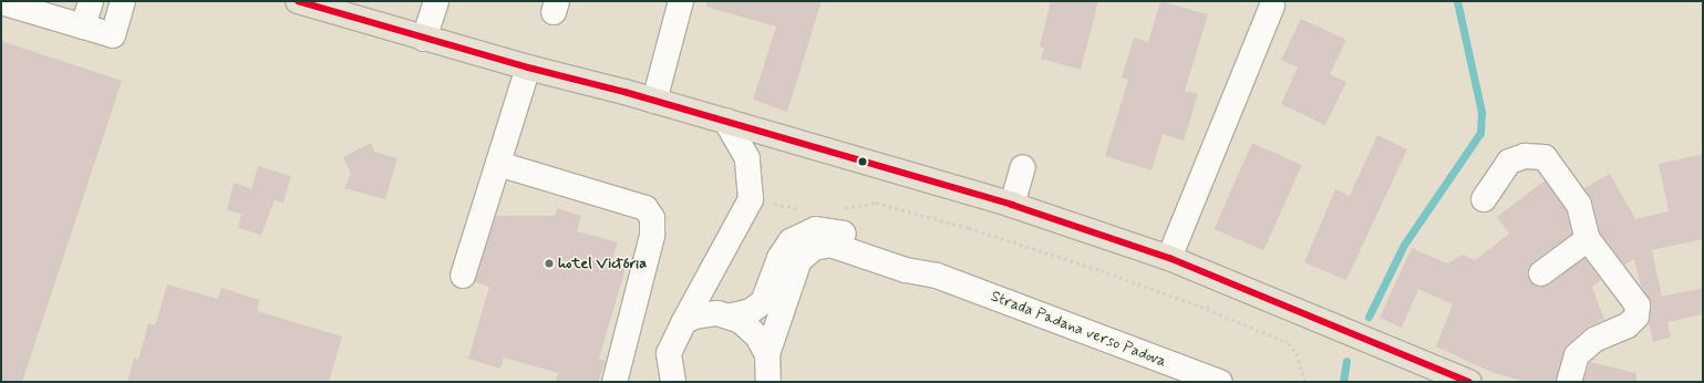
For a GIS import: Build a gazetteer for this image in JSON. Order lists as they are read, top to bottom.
{
  "streets": {
    "street": ["Strada Padana verso Padova"]
  },
  "places": ["hotel Victória"]
}
